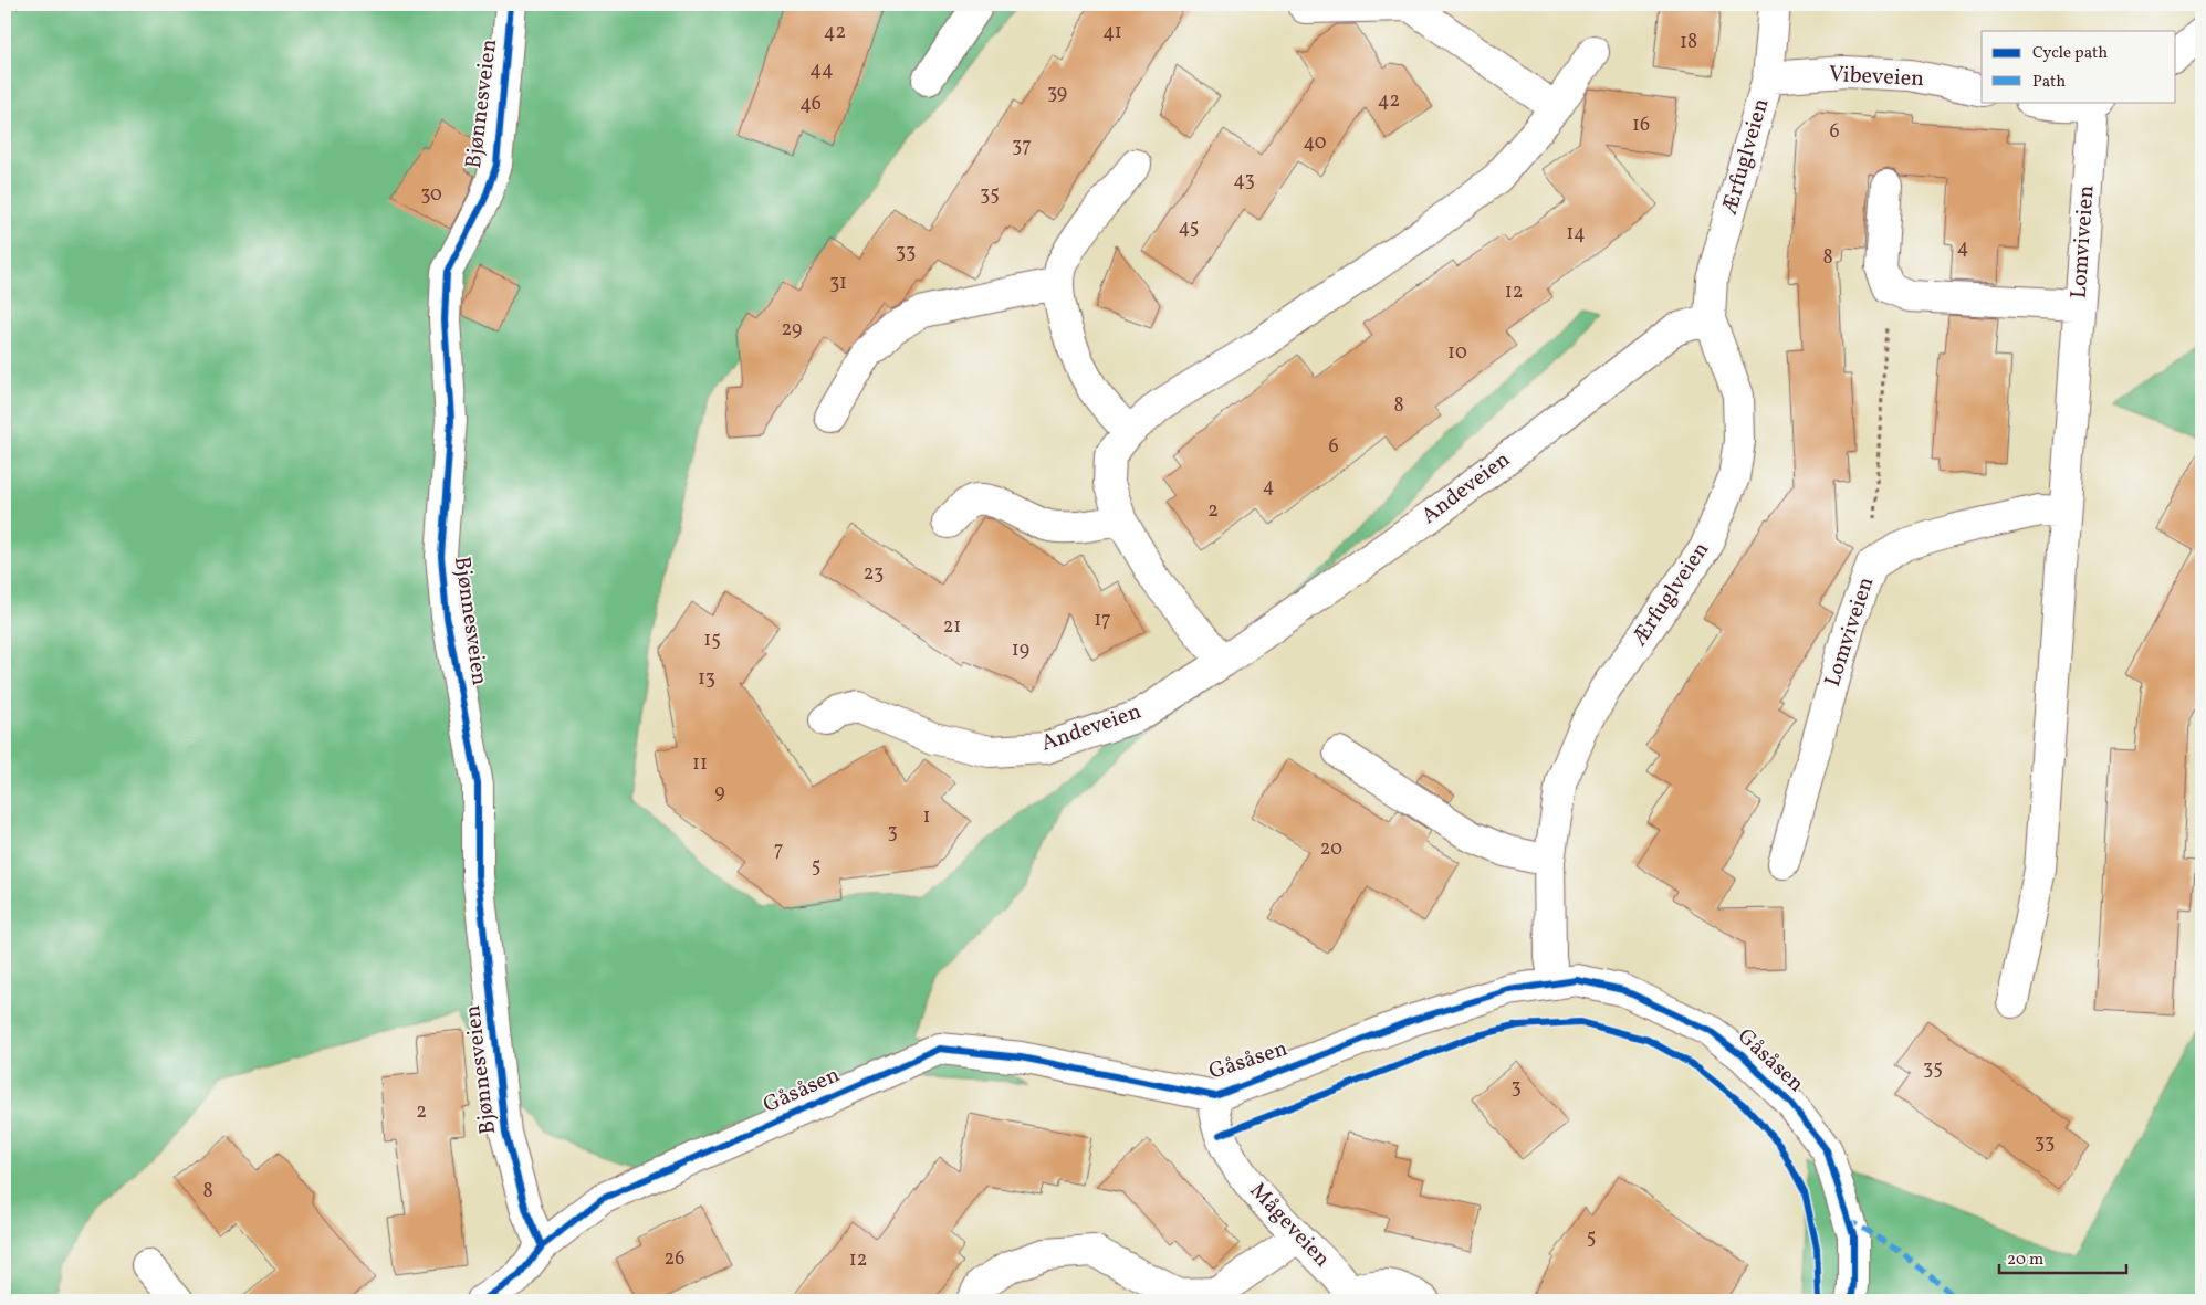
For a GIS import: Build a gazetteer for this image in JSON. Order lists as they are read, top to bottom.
{
  "streets": {
    "street": [
      "Vibeveien",
      "Bjønnesveien",
      "Ærfuglveien",
      "Lomviveien",
      "Andeveien",
      "Gåsåsen",
      "Mågeveien"
    ]
  },
  "crossings": [
    ["Vibeveien", "Ærfuglveien"],
    ["Bjønnesveien", "Gåsåsen"],
    ["Ærfuglveien", "Andeveien"],
    ["Ærfuglveien", "Gåsåsen"],
    ["Gåsåsen", "Mågeveien"]
  ],
  "house_numbers": [
    "42",
    "41",
    "18",
    "44",
    "39",
    "42",
    "46",
    "16",
    "6",
    "40",
    "37",
    "43",
    "30",
    "35",
    "45",
    "14",
    "4",
    "33",
    "8",
    "31",
    "12",
    "29",
    "10",
    "8",
    "6",
    "4",
    "2",
    "23",
    "17",
    "21",
    "15",
    "19",
    "13",
    "11",
    "9",
    "1",
    "3",
    "20",
    "7",
    "5",
    "35",
    "3",
    "2",
    "33",
    "8",
    "5",
    "26",
    "12"
  ],
  "legend": ["Cycle path", "Path"],
  "scale_bar": "20 m"
}
